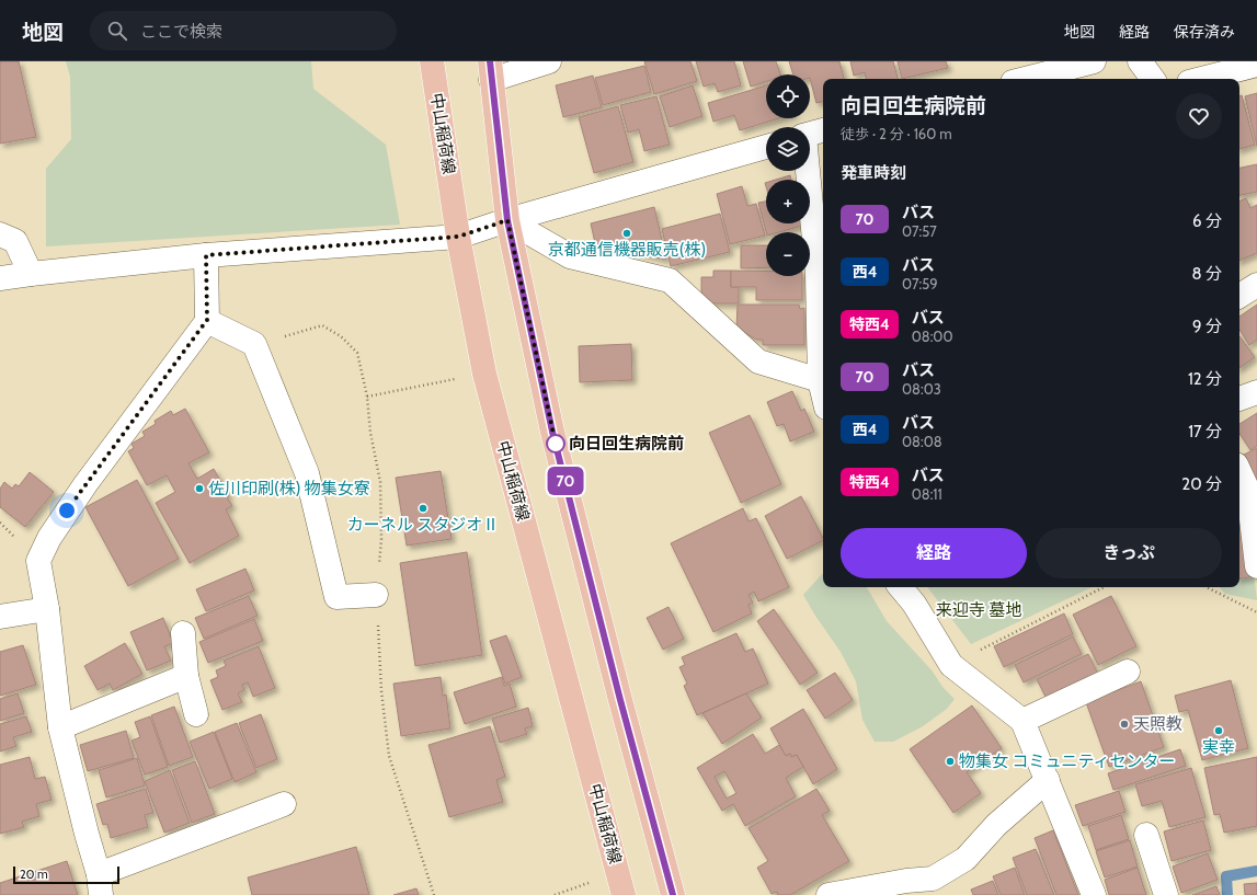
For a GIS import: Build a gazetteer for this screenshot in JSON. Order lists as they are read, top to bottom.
{
  "streets": {
    "main road": ["中山稲荷線"]
  },
  "parks": ["来迎寺 墓地"],
  "places": [
    "京都通信機器販売(株)",
    "向日回生病院前",
    "佐川印刷(株) 物集女寮",
    "カーネル スタジオⅡ",
    "天照教",
    "実幸",
    "物集女 コミュニティセンター"
  ],
  "lines": ["bus line 70"],
  "scale_bar": "20 m",
  "page": {
    "header": "地図",
    "search": "ここで検索",
    "nav": ["地図", "経路", "保存済み"],
    "on_map": "70",
    "map_buttons": ["+", "−"],
    "heading": [
      ["向日回生病院前", "徒歩 · 2 分 · 160 m"],
      "発車時刻"
    ],
    "list": [
      {
        "mark": "70",
        "name": "バス",
        "note": "07:57",
        "value": "6 分"
      },
      {
        "mark": "西4",
        "name": "バス",
        "note": "07:59",
        "value": "8 分"
      },
      {
        "mark": "特西4",
        "name": "バス",
        "note": "08:00",
        "value": "9 分"
      },
      {
        "mark": "70",
        "name": "バス",
        "note": "08:03",
        "value": "12 分"
      },
      {
        "mark": "西4",
        "name": "バス",
        "note": "08:08",
        "value": "17 分"
      },
      {
        "mark": "特西4",
        "name": "バス",
        "note": "08:11",
        "value": "20 分"
      }
    ],
    "buttons": ["経路", "きっぷ"],
    "scale": "20 m"
  }
}
